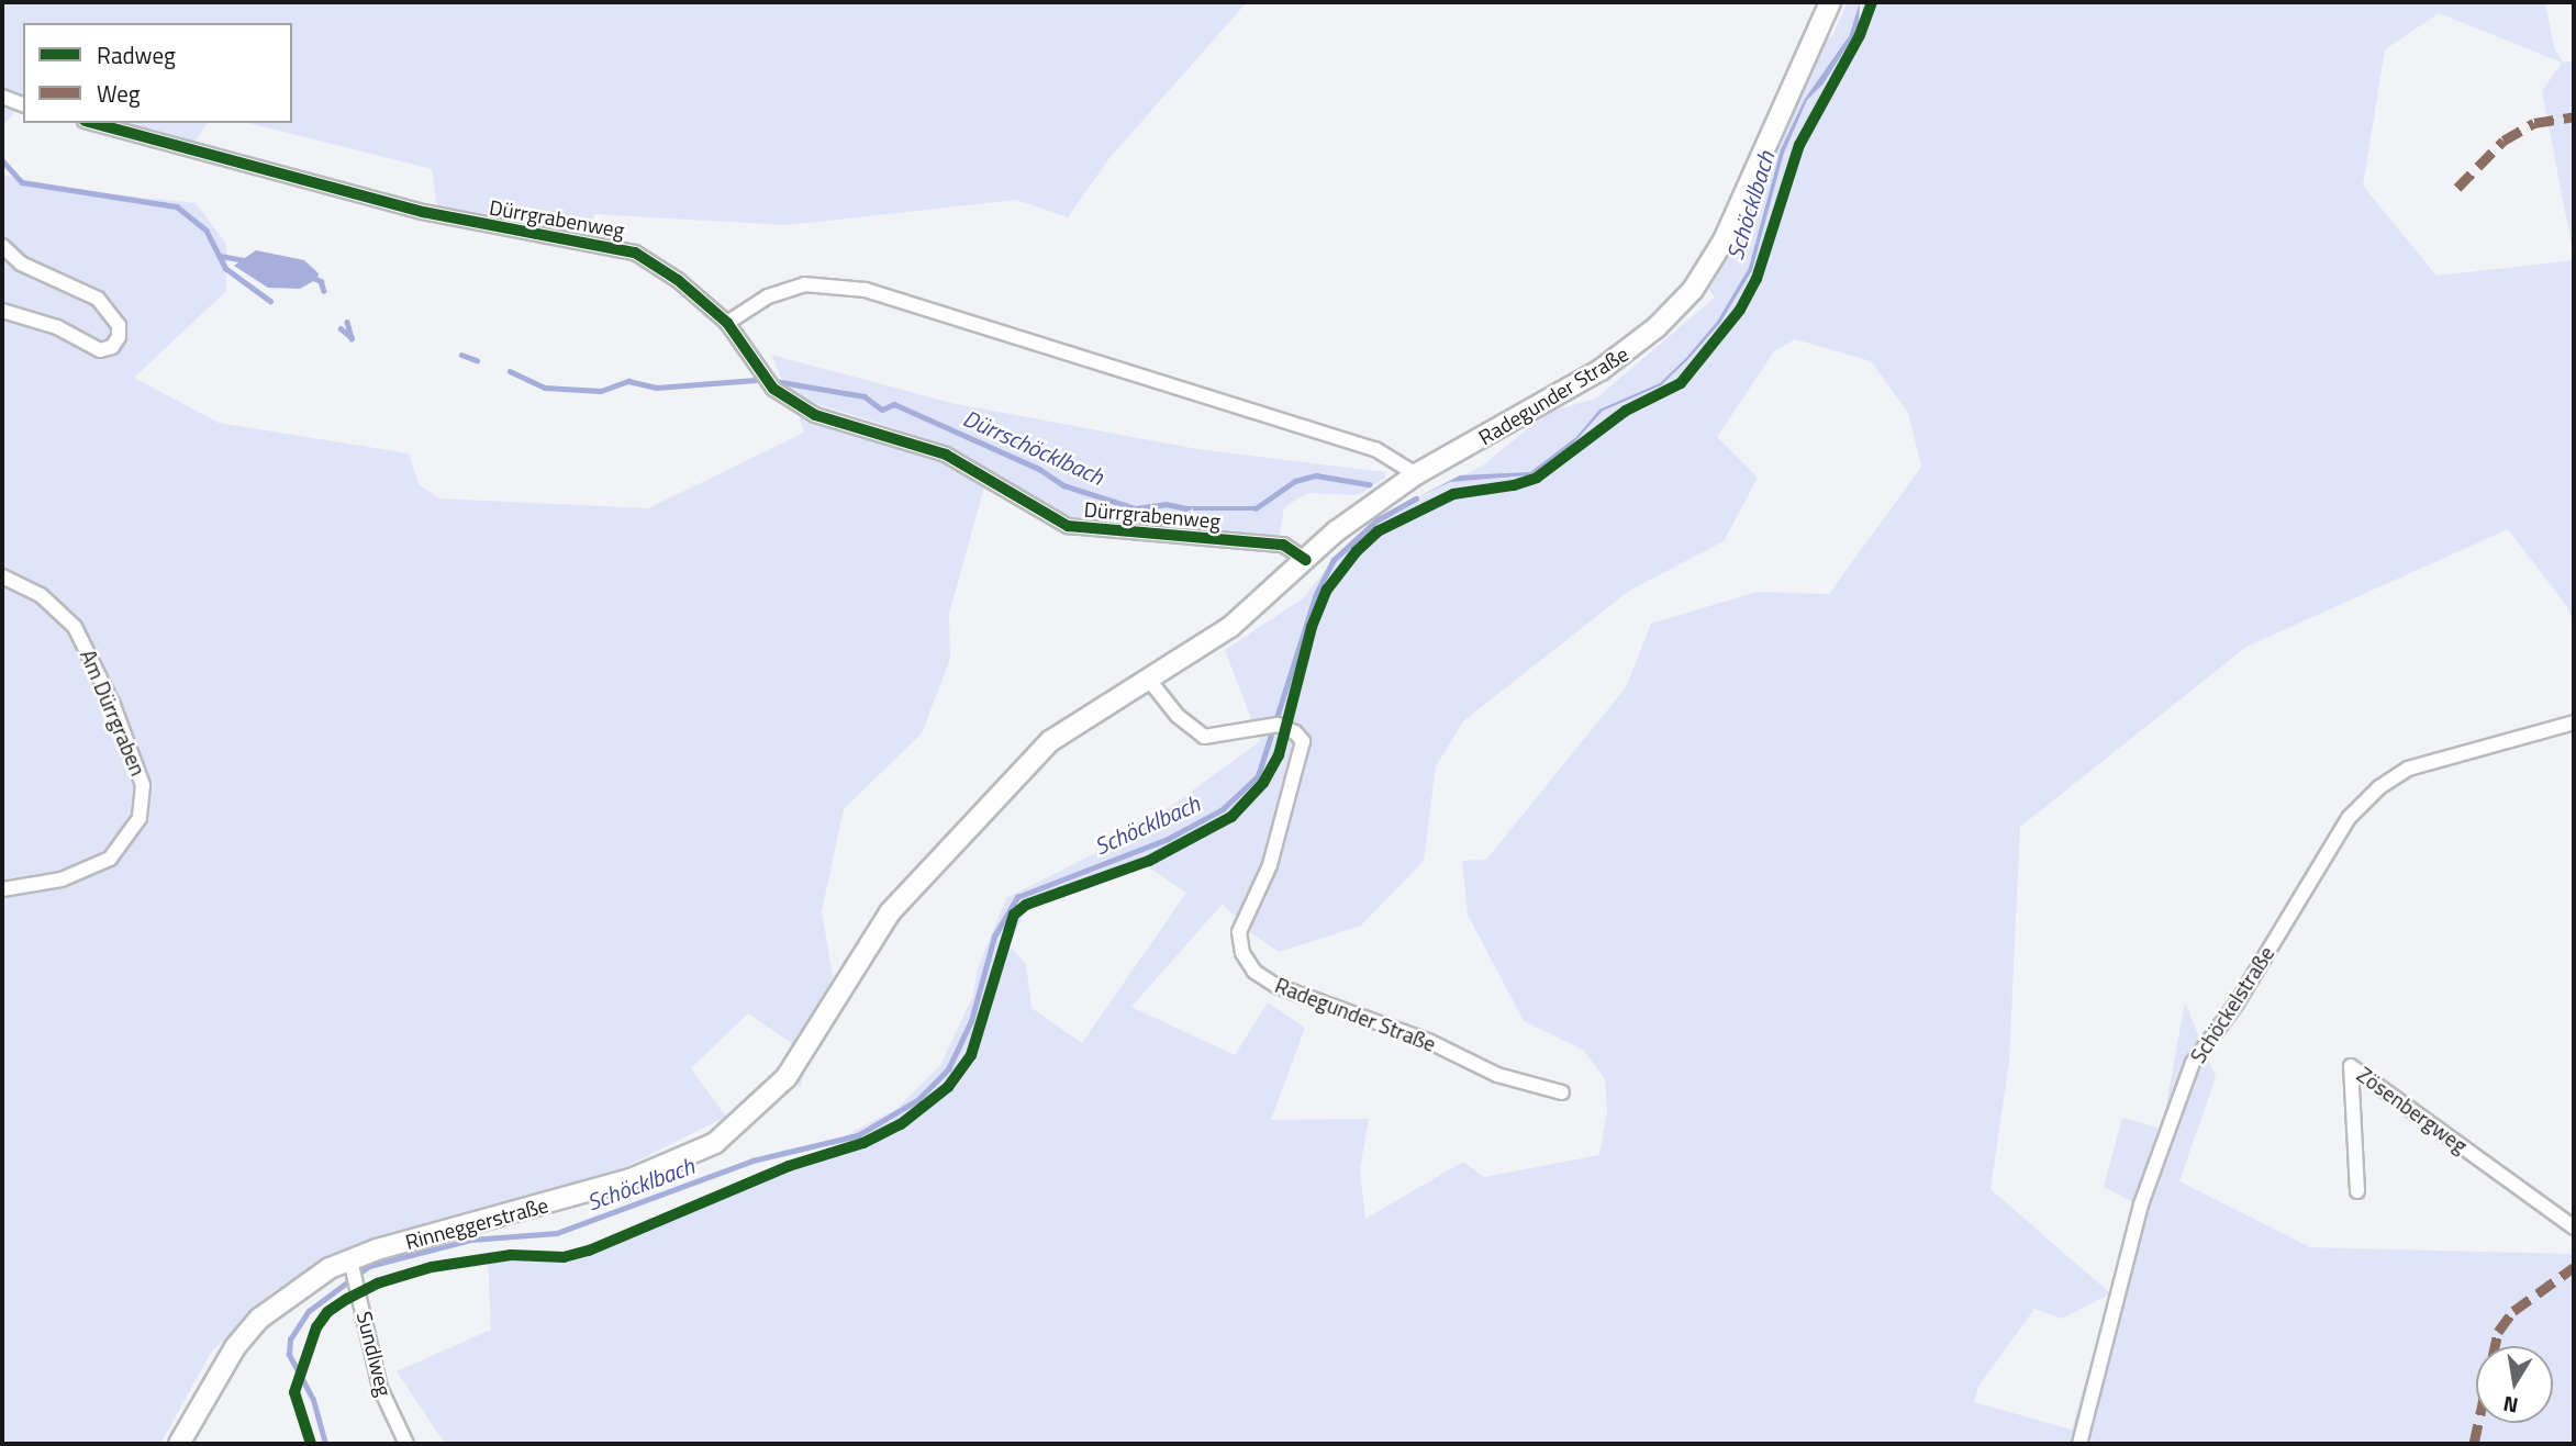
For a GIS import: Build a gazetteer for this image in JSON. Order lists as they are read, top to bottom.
{
  "streets": {
    "main road": ["Radegunder Straße", "Rinneggerstraße"],
    "street": [
      "Dürrgrabenweg",
      "Am Dürrgraben",
      "Schöckelstraße",
      "Zösenbergweg",
      "Sundlweg"
    ]
  },
  "crossings": [
    ["Dürrgrabenweg", "Radegunder Straße"],
    ["Radegunder Straße", "Rinneggerstraße"],
    ["Rinneggerstraße", "Sundlweg"]
  ],
  "water": ["Schöcklbach", "Dürrschöcklbach"],
  "legend": ["Radweg", "Weg"],
  "north": "bottom"
}
